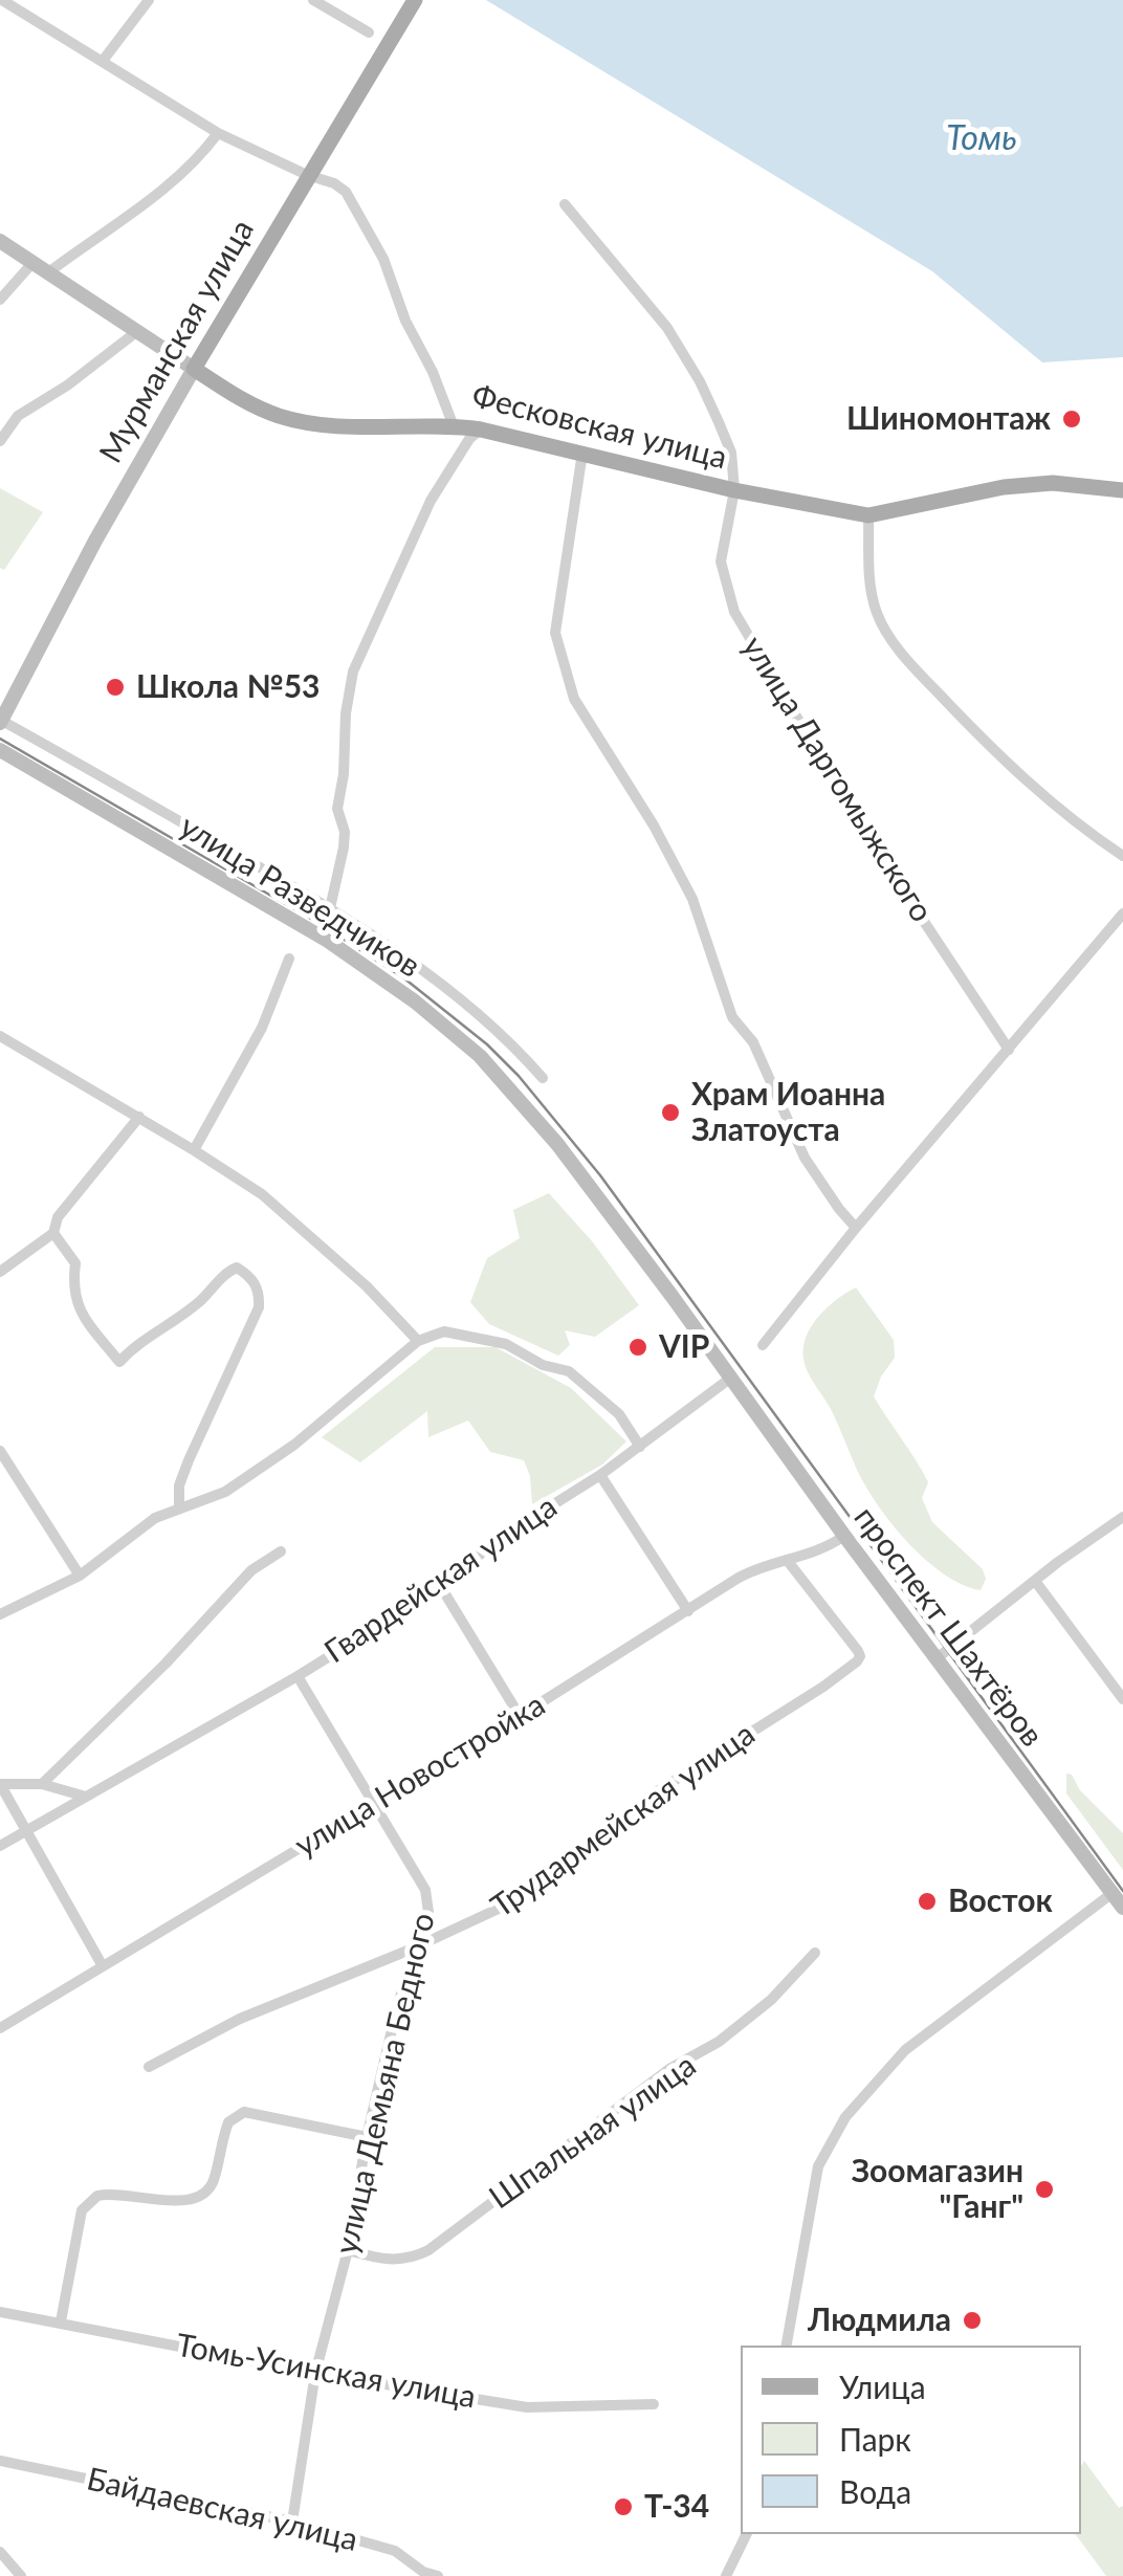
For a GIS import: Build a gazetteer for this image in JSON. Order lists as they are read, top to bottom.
{
  "streets": {
    "main road": [
      "Мурманская улица",
      "Фесковская улица",
      "улица Разведчиков",
      "проспект Шахтёров"
    ],
    "street": [
      "улица Даргомыжского",
      "Гвардейская улица",
      "улица Новостройка",
      "Трудармейская улица",
      "улица Демьяна Бедного",
      "Шпальная улица",
      "Томь-Усинская улица",
      "Байдаевская улица"
    ]
  },
  "crossings": [
    ["Мурманская улица", "Фесковская улица"],
    ["Мурманская улица", "улица Разведчиков"],
    ["Фесковская улица", "улица Даргомыжского"],
    ["улица Разведчиков", "Гвардейская улица"],
    ["улица Разведчиков", "проспект Шахтёров"],
    ["Гвардейская улица", "проспект Шахтёров"],
    ["Гвардейская улица", "улица Демьяна Бедного"],
    ["проспект Шахтёров", "улица Новостройка"],
    ["улица Новостройка", "Трудармейская улица"],
    ["улица Новостройка", "улица Демьяна Бедного"],
    ["Трудармейская улица", "улица Демьяна Бедного"],
    ["улица Демьяна Бедного", "Шпальная улица"],
    ["улица Демьяна Бедного", "Томь-Усинская улица"],
    ["улица Демьяна Бедного", "Байдаевская улица"]
  ],
  "water": ["Томь"],
  "places": [
    "Шиномонтаж",
    "Школа №53",
    "Храм Иоанна Златоуста",
    "VIP",
    "Восток",
    "Зоомагазин \"Ганг\"",
    "Людмила",
    "T-34"
  ],
  "legend": ["Улица", "Парк", "Вода"]
}
